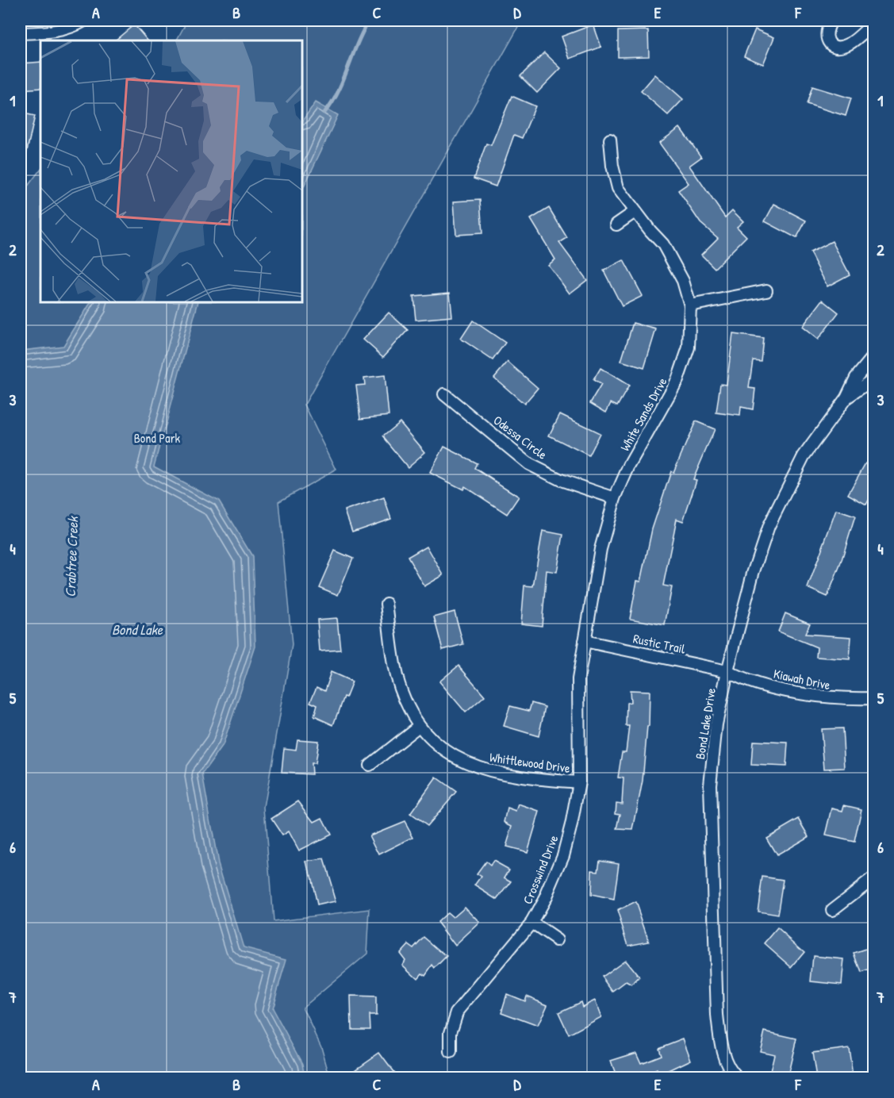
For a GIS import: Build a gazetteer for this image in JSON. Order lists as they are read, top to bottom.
{
  "streets": {
    "street": [
      "White Sands Drive",
      "Odessa Circle",
      "Rustic Trail",
      "Kiawah Drive",
      "Bond Lake Drive",
      "Whittlewood Drive",
      "Crosswind Drive"
    ]
  },
  "crossings": [
    ["White Sands Drive", "Odessa Circle"],
    ["White Sands Drive", "Rustic Trail"],
    ["White Sands Drive", "Crosswind Drive"],
    ["Rustic Trail", "Kiawah Drive"],
    ["Rustic Trail", "Bond Lake Drive"],
    ["Rustic Trail", "Crosswind Drive"],
    ["Kiawah Drive", "Bond Lake Drive"],
    ["Whittlewood Drive", "Crosswind Drive"]
  ],
  "water": ["Crabtree Creek", "Bond Lake"],
  "parks": ["Bond Park"],
  "grid": {
    "columns": [
      "A",
      "B",
      "C",
      "D",
      "E",
      "F"
    ],
    "rows": [
      "1",
      "2",
      "3",
      "4",
      "5",
      "6",
      "7"
    ]
  }
}
